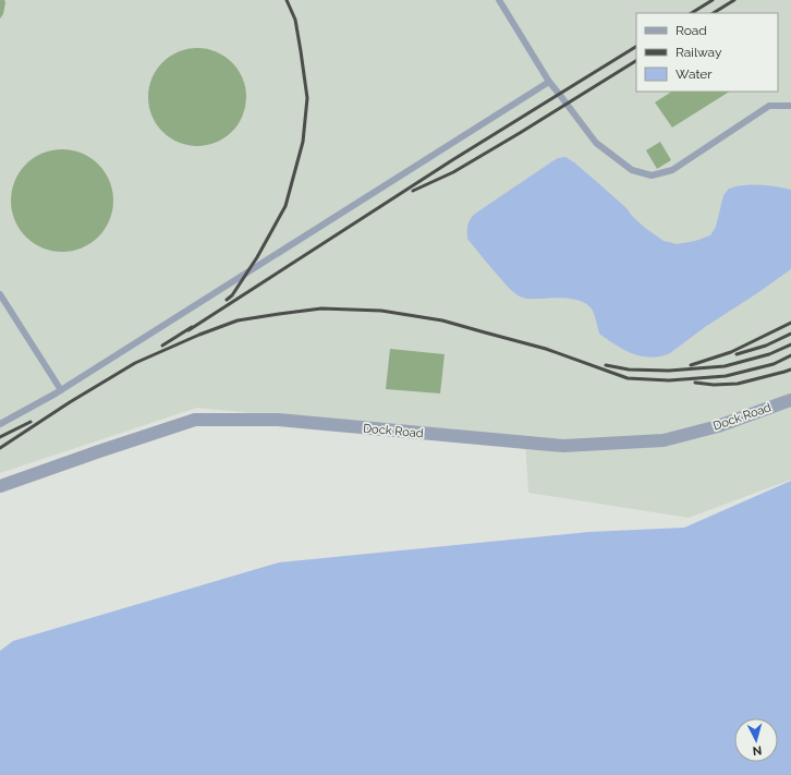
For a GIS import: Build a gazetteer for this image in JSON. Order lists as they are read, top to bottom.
{
  "streets": {
    "street": ["Dock Road"]
  },
  "legend": ["Road", "Railway", "Water"],
  "north": "bottom"
}
